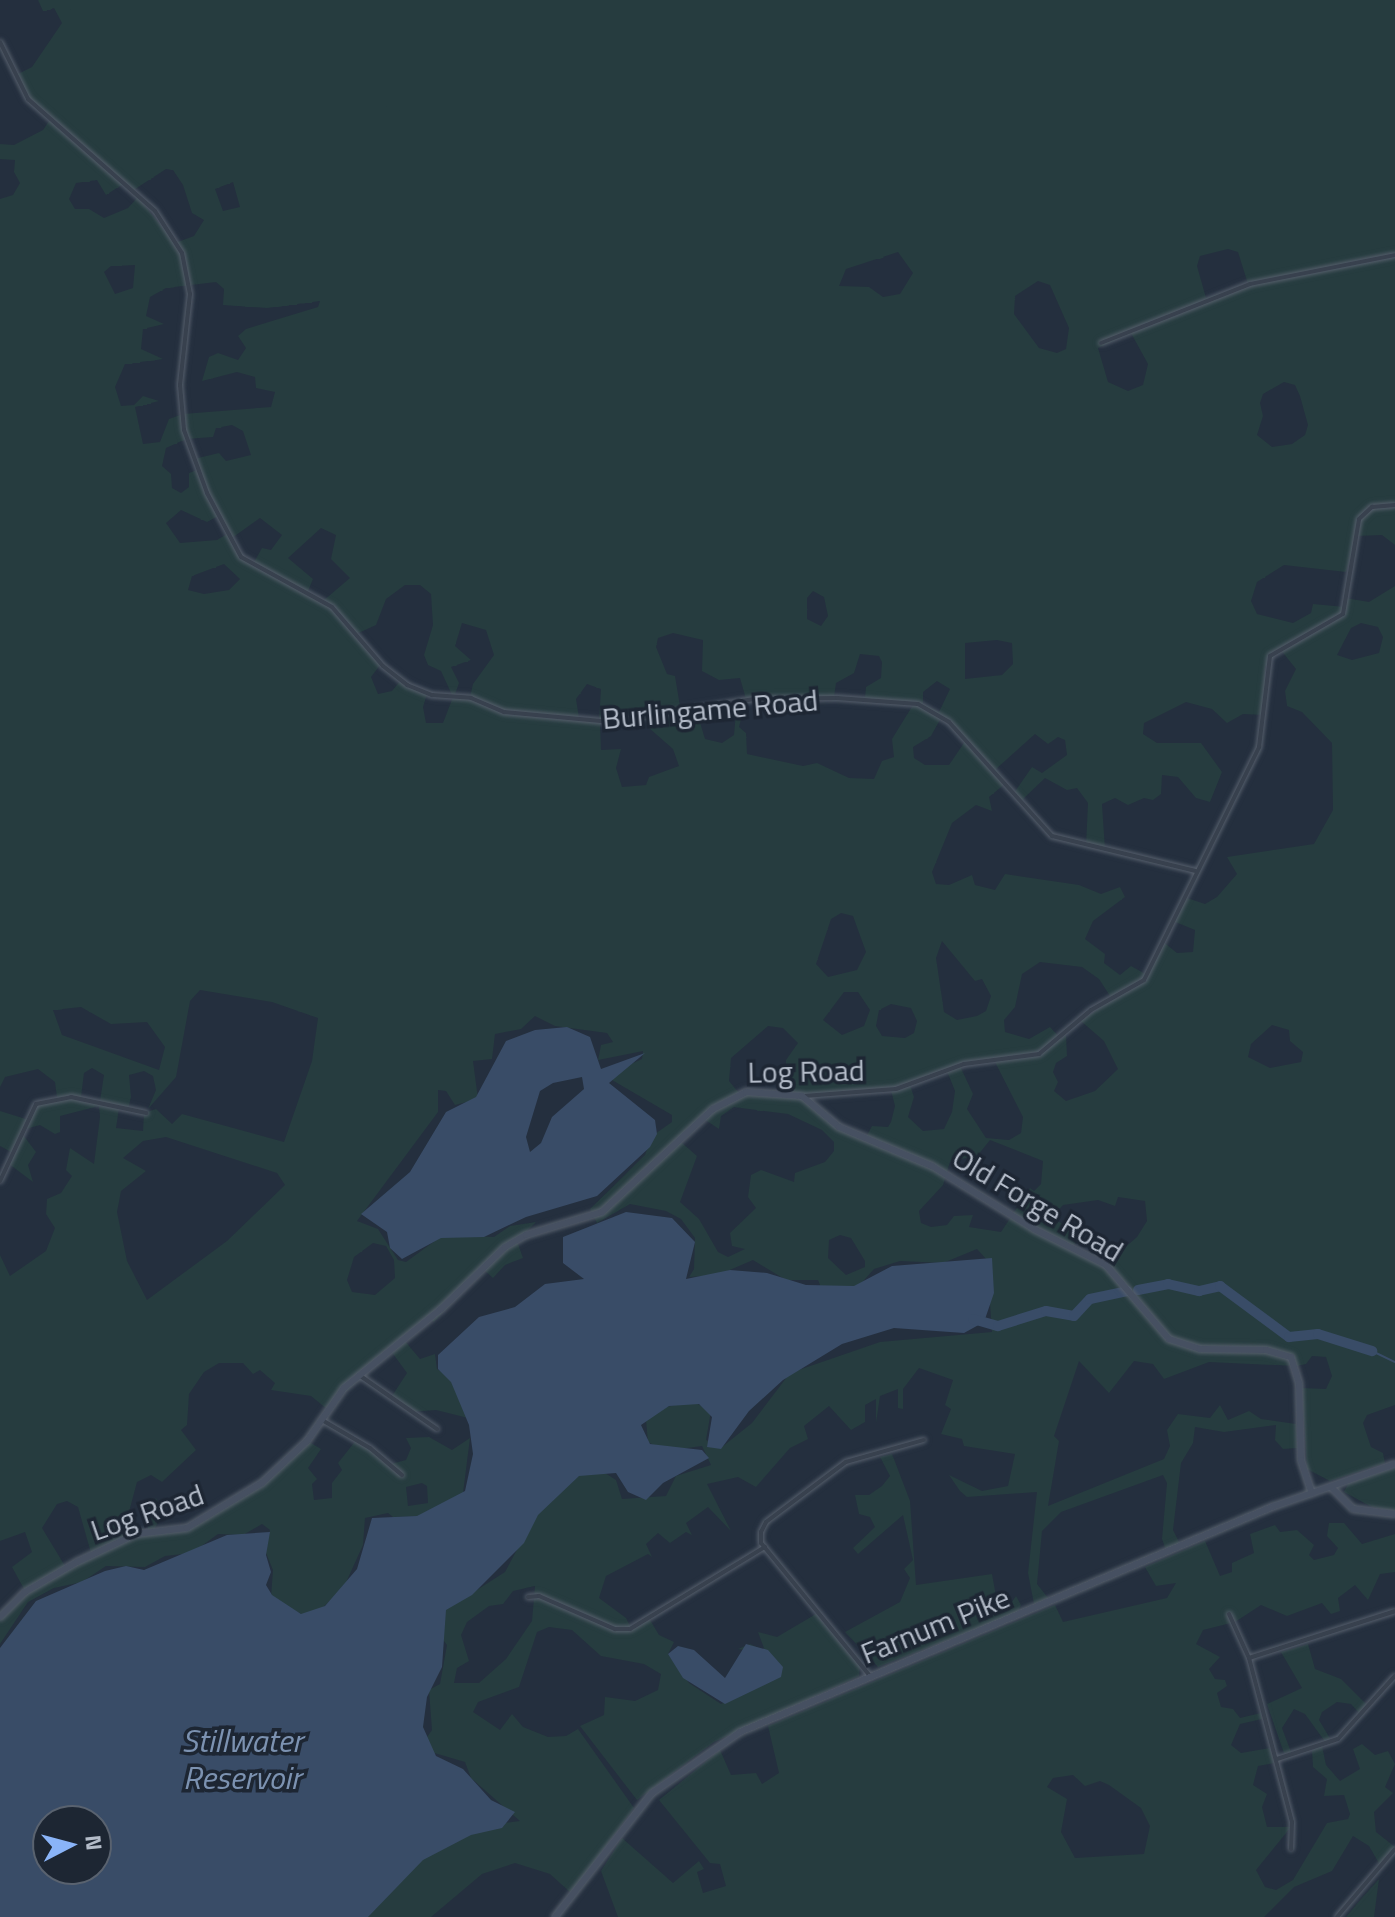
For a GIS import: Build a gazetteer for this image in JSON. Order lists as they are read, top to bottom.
{
  "streets": {
    "street": [
      "Burlingame Road",
      "Log Road",
      "Old Forge Road",
      "Farnum Pike"
    ]
  },
  "crossings": [
    ["Burlingame Road", "Log Road"],
    ["Log Road", "Old Forge Road"],
    ["Old Forge Road", "Farnum Pike"]
  ],
  "water": ["Stillwater Reservoir"],
  "north": "right"
}
